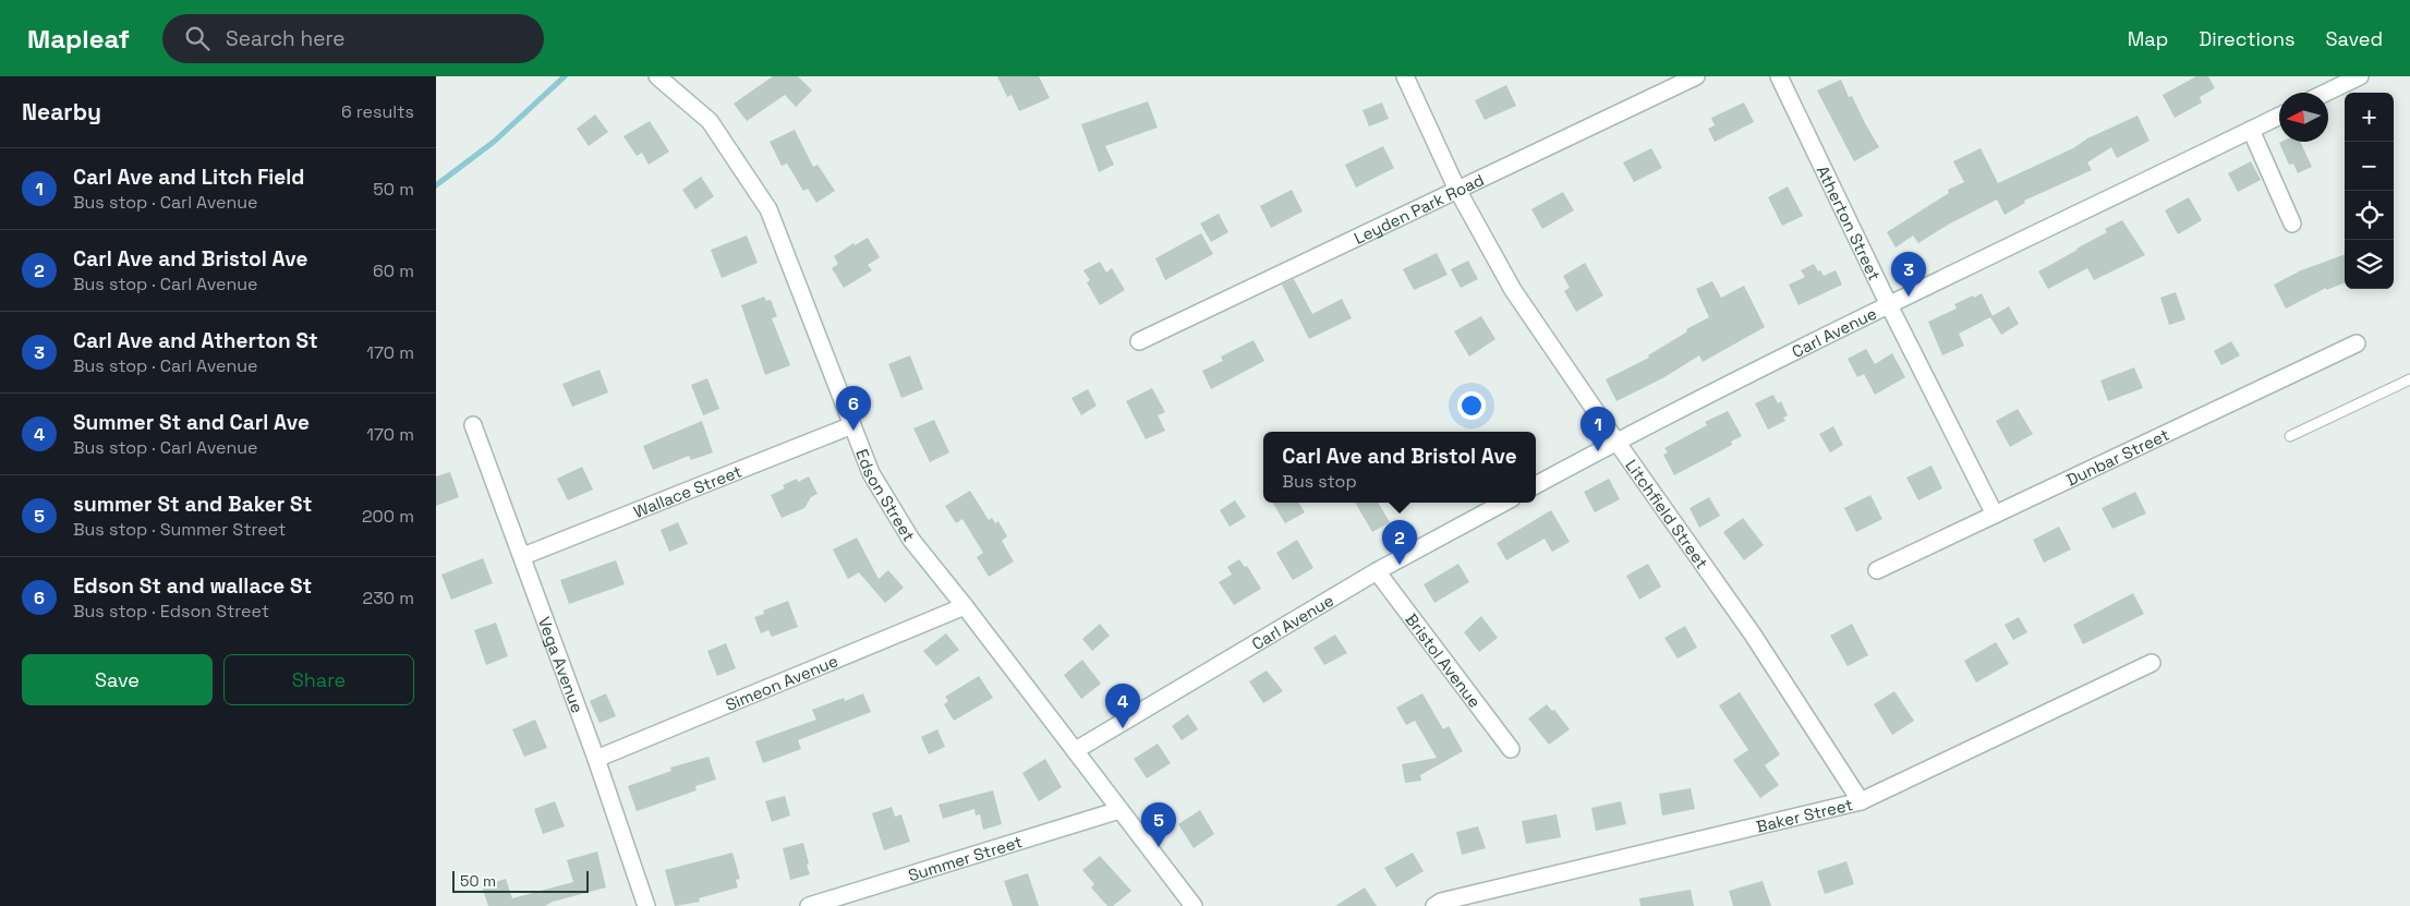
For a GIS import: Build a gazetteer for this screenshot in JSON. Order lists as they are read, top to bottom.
{
  "streets": {
    "street": [
      "Leyden Park Road",
      "Atherton Street",
      "Carl Avenue",
      "Dunbar Street",
      "Wallace Street",
      "Edson Street",
      "Litchfield Street",
      "Bristol Avenue",
      "Vega Avenue",
      "Simeon Avenue",
      "Baker Street",
      "Summer Street"
    ]
  },
  "crossings": [
    ["Leyden Park Road", "Litchfield Street"],
    ["Atherton Street", "Carl Avenue"],
    ["Atherton Street", "Dunbar Street"],
    ["Carl Avenue", "Edson Street"],
    ["Carl Avenue", "Litchfield Street"],
    ["Carl Avenue", "Bristol Avenue"],
    ["Wallace Street", "Edson Street"],
    ["Wallace Street", "Vega Avenue"],
    ["Edson Street", "Simeon Avenue"],
    ["Litchfield Street", "Baker Street"],
    ["Vega Avenue", "Simeon Avenue"]
  ],
  "scale_bar": "50 m",
  "north": "left",
  "page": {
    "header": "Mapleaf",
    "search": "Search here",
    "nav": ["Map", "Directions", "Saved"],
    "heading": ["Nearby", "6 results"],
    "map_buttons": ["+", "−"],
    "list": [
      {
        "mark": "1",
        "name": "Carl Ave and Litch Field",
        "note": "Bus stop · Carl Avenue",
        "value": "50 m"
      },
      {
        "mark": "2",
        "name": "Carl Ave and Bristol Ave",
        "note": "Bus stop · Carl Avenue",
        "value": "60 m"
      },
      {
        "mark": "3",
        "name": "Carl Ave and Atherton St",
        "note": "Bus stop · Carl Avenue",
        "value": "170 m"
      },
      {
        "mark": "4",
        "name": "Summer St and Carl Ave",
        "note": "Bus stop · Carl Avenue",
        "value": "170 m"
      },
      {
        "mark": "5",
        "name": "summer St and Baker St",
        "note": "Bus stop · Summer Street",
        "value": "200 m"
      },
      {
        "mark": "6",
        "name": "Edson St and wallace St",
        "note": "Bus stop · Edson Street",
        "value": "230 m"
      }
    ],
    "pins": [
      "3",
      "6",
      "1",
      "2",
      "4",
      "5"
    ],
    "popup": ["Carl Ave and Bristol Ave", "Bus stop"],
    "buttons": ["Save", "Share"],
    "scale": "50 m"
  }
}
